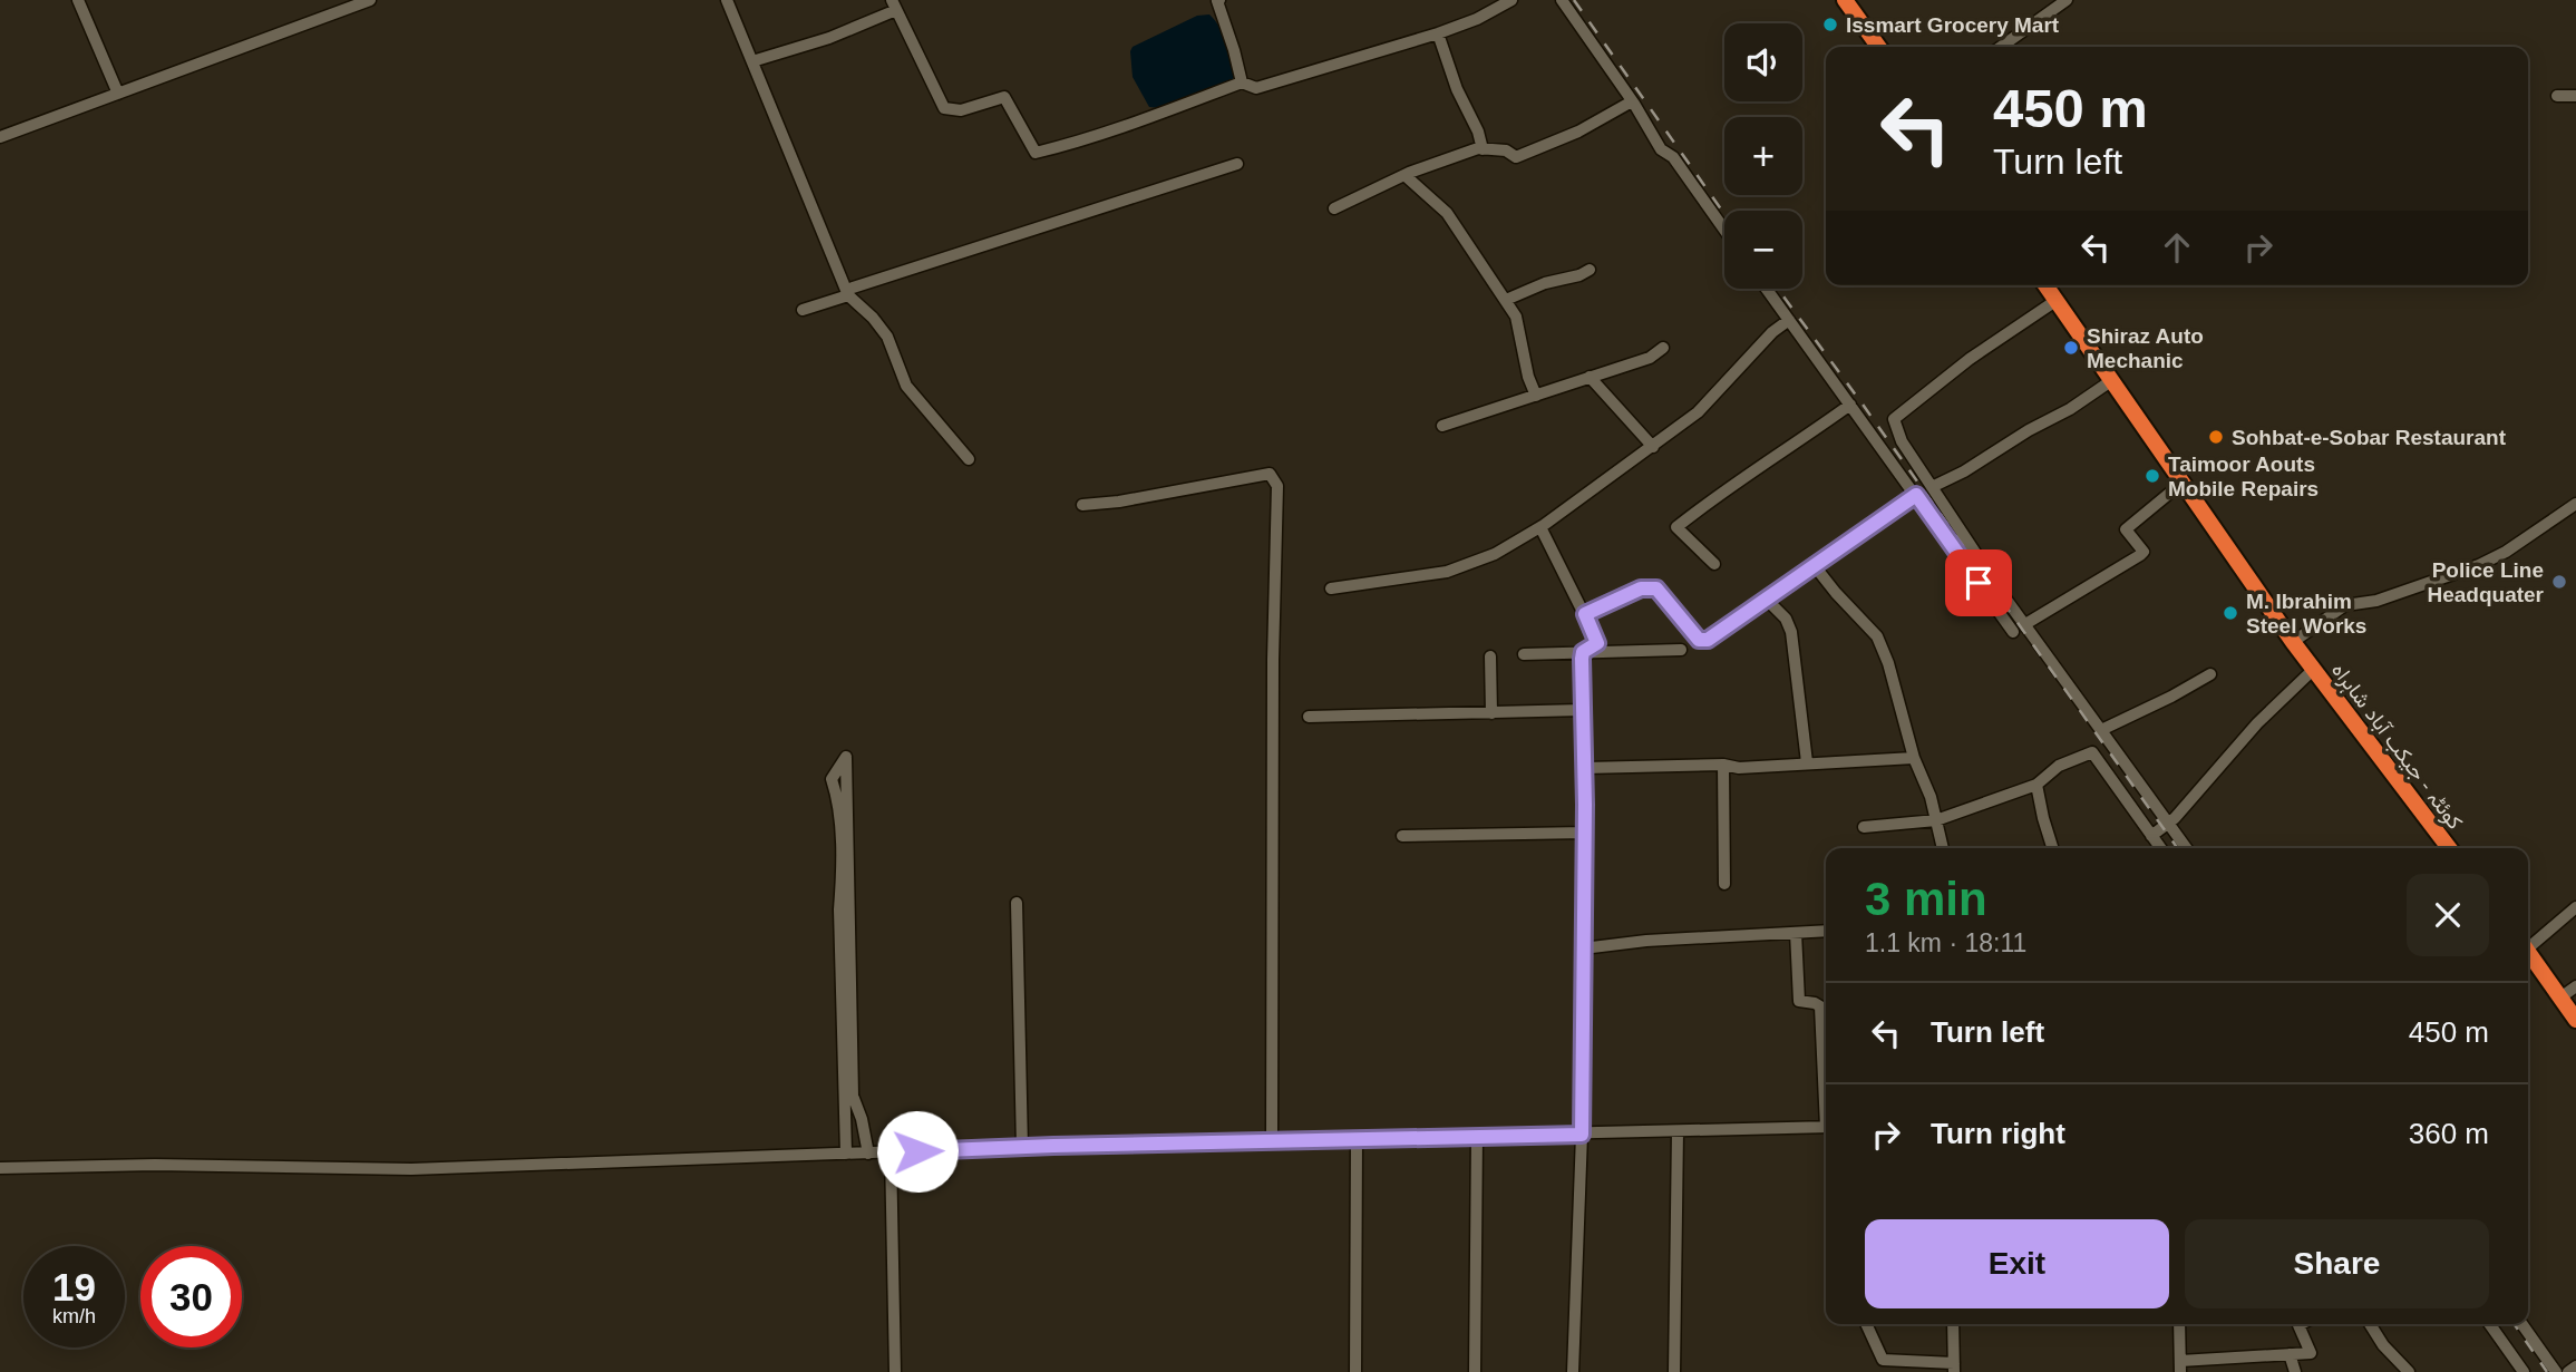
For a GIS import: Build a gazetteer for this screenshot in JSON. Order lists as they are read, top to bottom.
{
  "streets": {
    "highway": ["کوئٹہ - جیکب آباد شاہراہ"]
  },
  "places": [
    "Issmart Grocery Mart",
    "Shiraz Auto Mechanic",
    "Sohbat-e-Sobar Restaurant",
    "Taimoor Aouts Mobile Repairs",
    "Police Line Headquater",
    "M. Ibrahim Steel Works"
  ],
  "page": {
    "map_buttons": ["+", "−"],
    "turn": ["450 m", "Turn left"],
    "heading": ["3 min", "1.1 km · 18:11"],
    "list": [
      {
        "name": "Turn left",
        "value": "450 m"
      },
      {
        "name": "Turn right",
        "value": "360 m"
      }
    ],
    "buttons": ["Exit", "Share"],
    "speed": "19 km/h",
    "limit": "30"
  }
}
